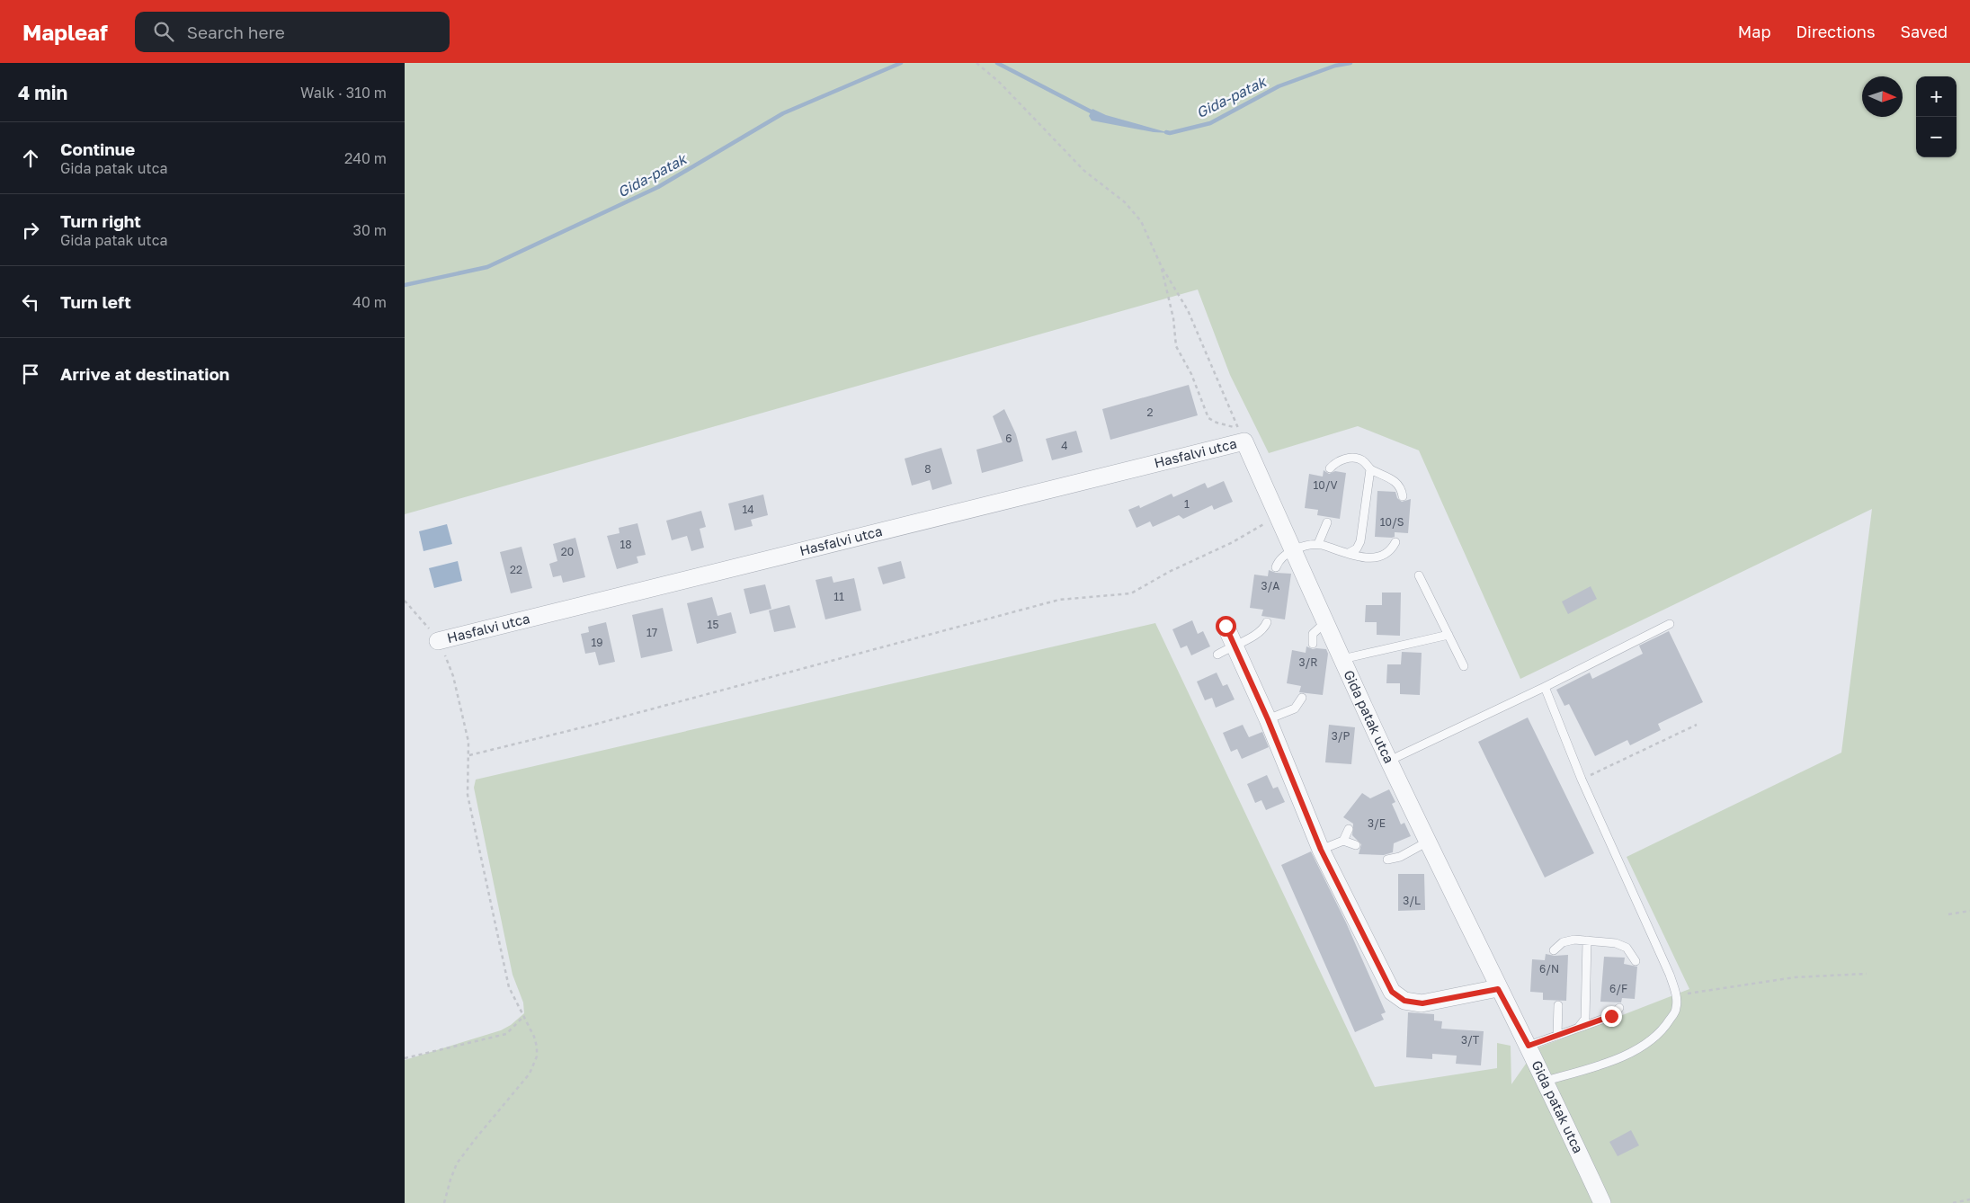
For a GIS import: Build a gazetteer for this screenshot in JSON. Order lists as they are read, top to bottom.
{
  "streets": {
    "street": ["Hasfalvi utca", "Gida patak utca"]
  },
  "crossings": [
    ["Hasfalvi utca", "Gida patak utca"]
  ],
  "water": ["Gida-patak"],
  "house_numbers": [
    "2",
    "6",
    "4",
    "8",
    "10/V",
    "1",
    "14",
    "10/S",
    "18",
    "20",
    "22",
    "3/A",
    "11",
    "15",
    "17",
    "19",
    "3/R",
    "3/P",
    "3/E",
    "3/L",
    "6/N",
    "6/F",
    "3/T"
  ],
  "north": "right",
  "page": {
    "header": "Mapleaf",
    "search": "Search here",
    "nav": ["Map", "Directions", "Saved"],
    "heading": ["4 min", "Walk · 310 m"],
    "map_buttons": ["+", "−"],
    "list": [
      ["Continue", "Gida patak utca", "240 m"],
      ["Turn right", "Gida patak utca", "30 m"],
      ["Turn left", "40 m"],
      "Arrive at destination"
    ]
  }
}
